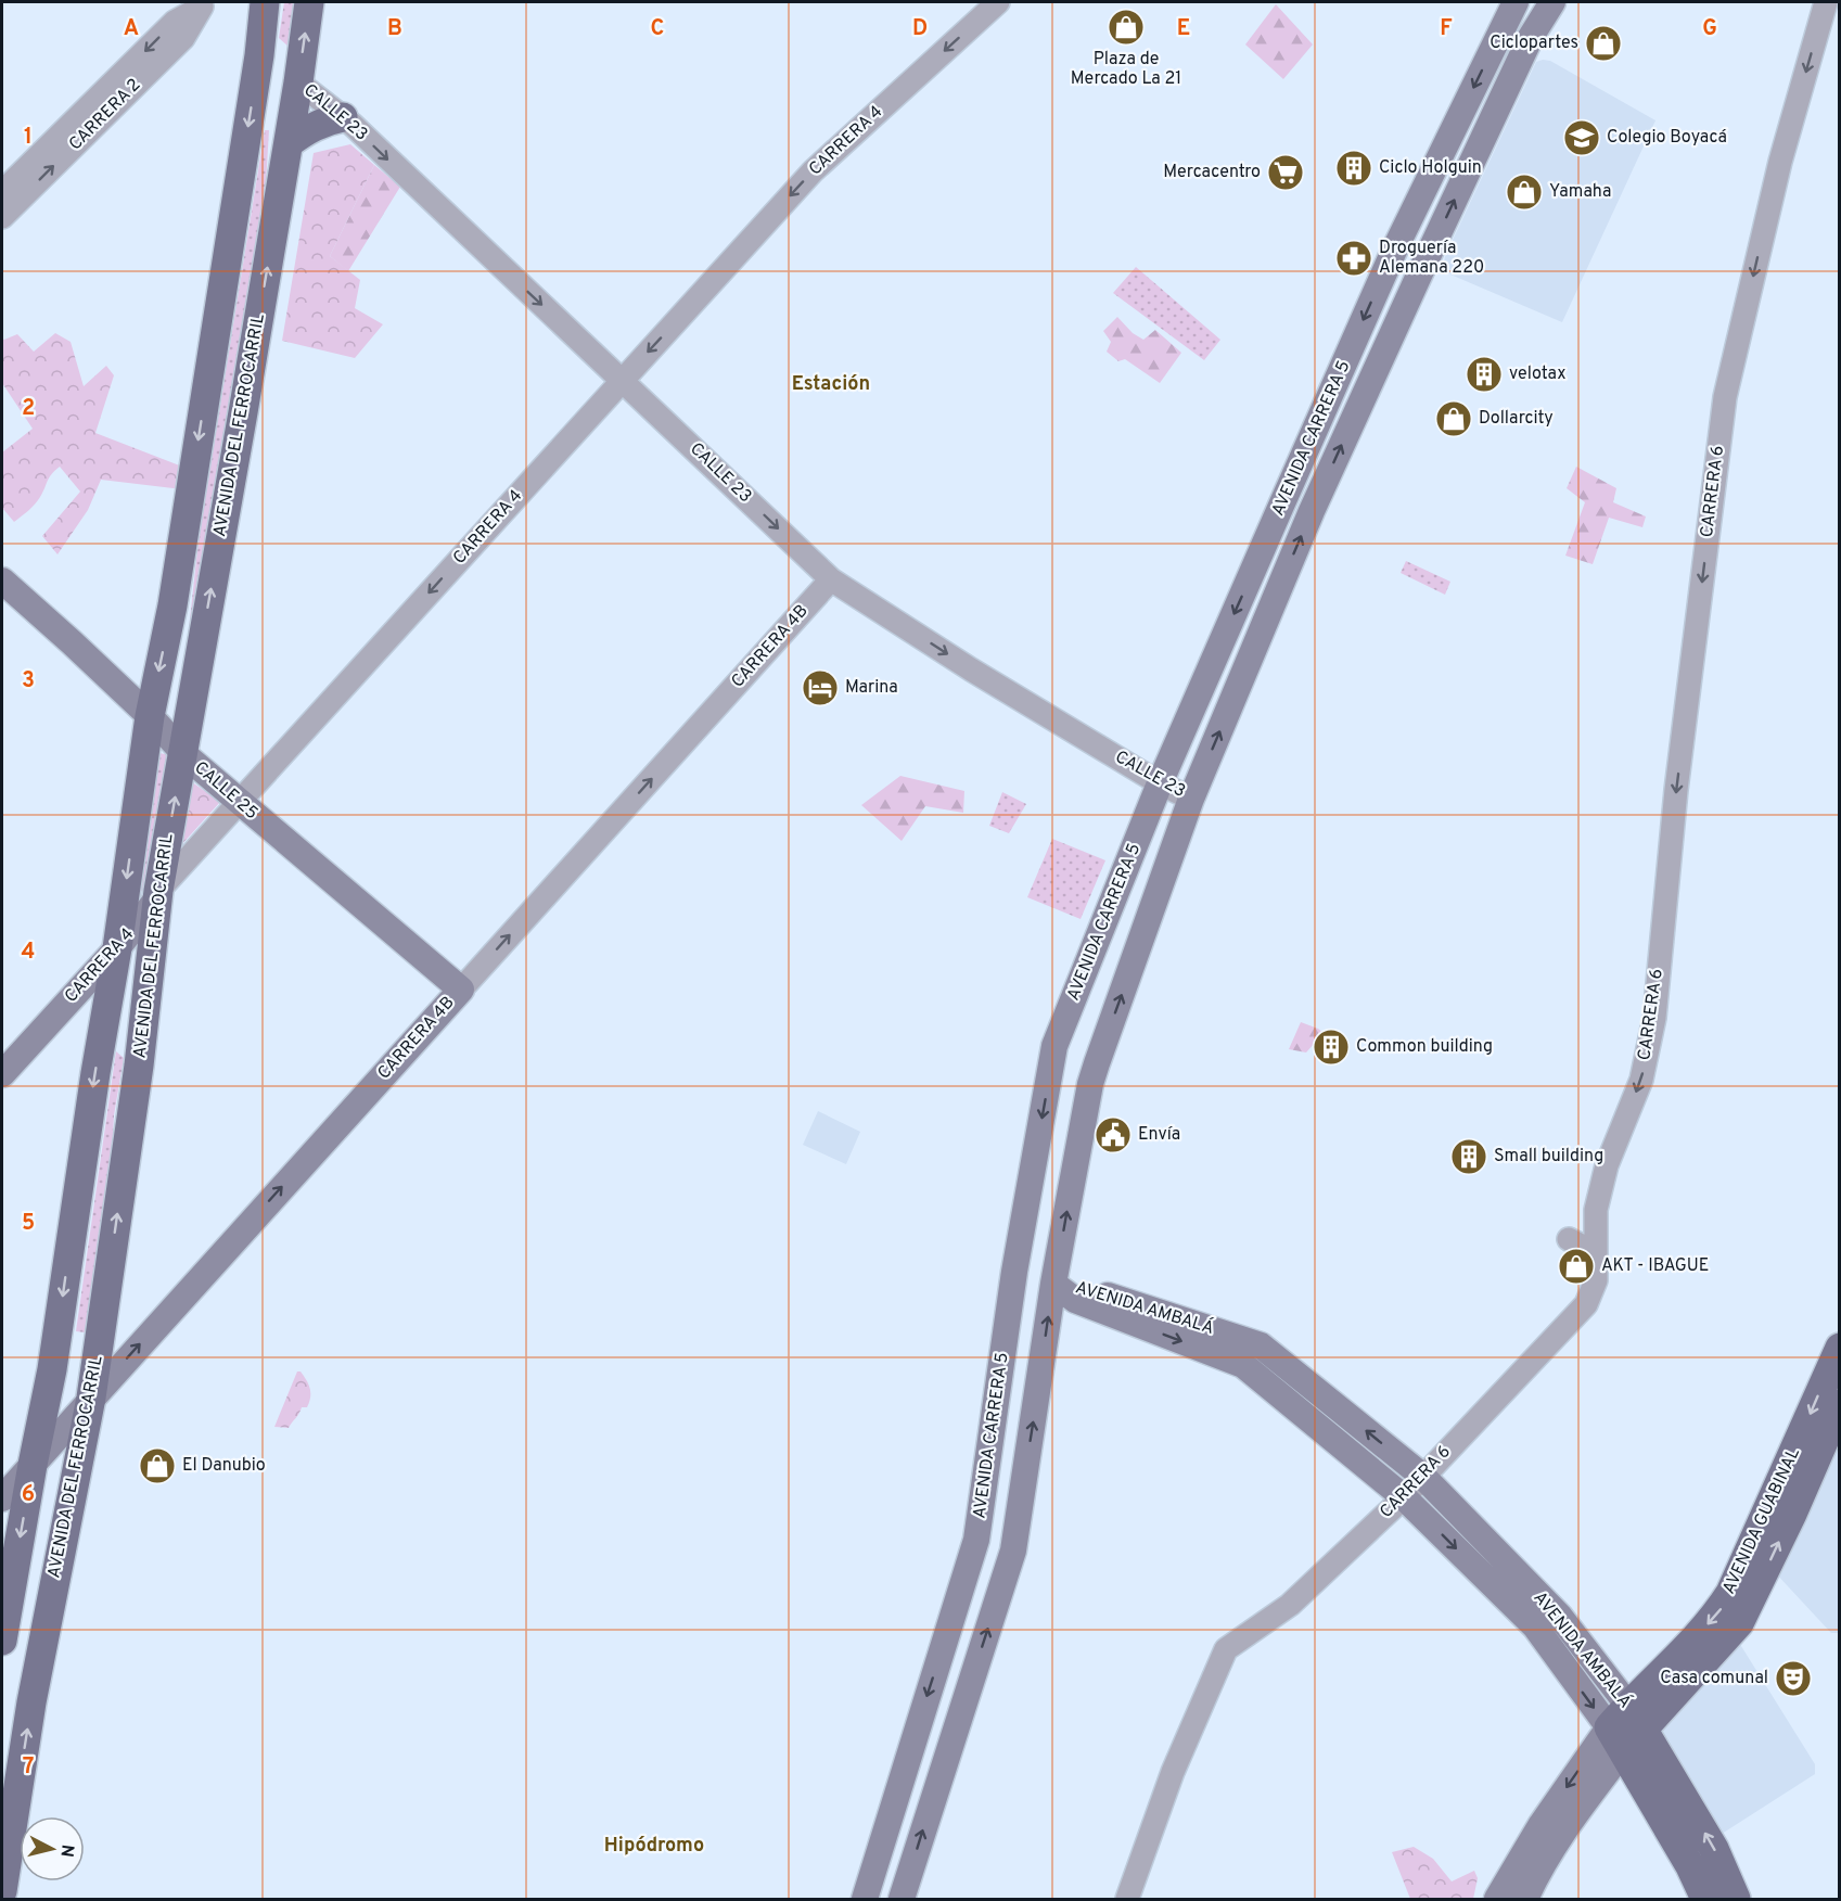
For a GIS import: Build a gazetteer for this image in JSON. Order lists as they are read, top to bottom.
{
  "streets": {
    "main road": [
      "CARRERA 4",
      "AVENIDA DEL FERROCARRIL",
      "AVENIDA CARRERA 5",
      "CARRERA 4B",
      "CALLE 25",
      "AVENIDA AMBALÁ",
      "AVENIDA GUABINAL"
    ],
    "street": ["CALLE 23", "CARRERA 2", "CARRERA 6"]
  },
  "crossings": [
    ["CALLE 23", "CARRERA 4"],
    ["CALLE 23", "AVENIDA DEL FERROCARRIL"],
    ["CALLE 23", "AVENIDA CARRERA 5"],
    ["CALLE 23", "CARRERA 4B"],
    ["CARRERA 4", "AVENIDA DEL FERROCARRIL"],
    ["CARRERA 4", "CALLE 25"],
    ["AVENIDA DEL FERROCARRIL", "CARRERA 4B"],
    ["AVENIDA DEL FERROCARRIL", "CALLE 25"],
    ["AVENIDA CARRERA 5", "AVENIDA AMBALÁ"],
    ["CARRERA 6", "AVENIDA AMBALÁ"],
    ["CARRERA 4B", "CALLE 25"],
    ["AVENIDA AMBALÁ", "AVENIDA GUABINAL"]
  ],
  "one_way": [
    "CALLE 23",
    "CARRERA 4",
    "CARRERA 6",
    "CARRERA 4B"
  ],
  "districts": ["Estación", "Hipódromo"],
  "places": {
    "shop": [
      "Plaza de Mercado La 21",
      "Ciclopartes",
      "Yamaha",
      "Dollarcity",
      "AKT - IBAGUE",
      "El Danubio"
    ],
    "school or university": ["Colegio Boyacá"],
    "building": [
      "Ciclo Holguin",
      "velotax",
      "Common building",
      "Small building"
    ],
    "supermarket": ["Mercacentro"],
    "pharmacy": ["Droguería Alemana 220"],
    "hotel": ["Marina"],
    "public building": ["Envía"],
    "theatre": ["Casa comunal"]
  },
  "north": "right",
  "grid": {
    "columns": [
      "A",
      "B",
      "C",
      "D",
      "E",
      "F",
      "G"
    ],
    "rows": [
      "1",
      "2",
      "3",
      "4",
      "5",
      "6",
      "7"
    ]
  }
}
